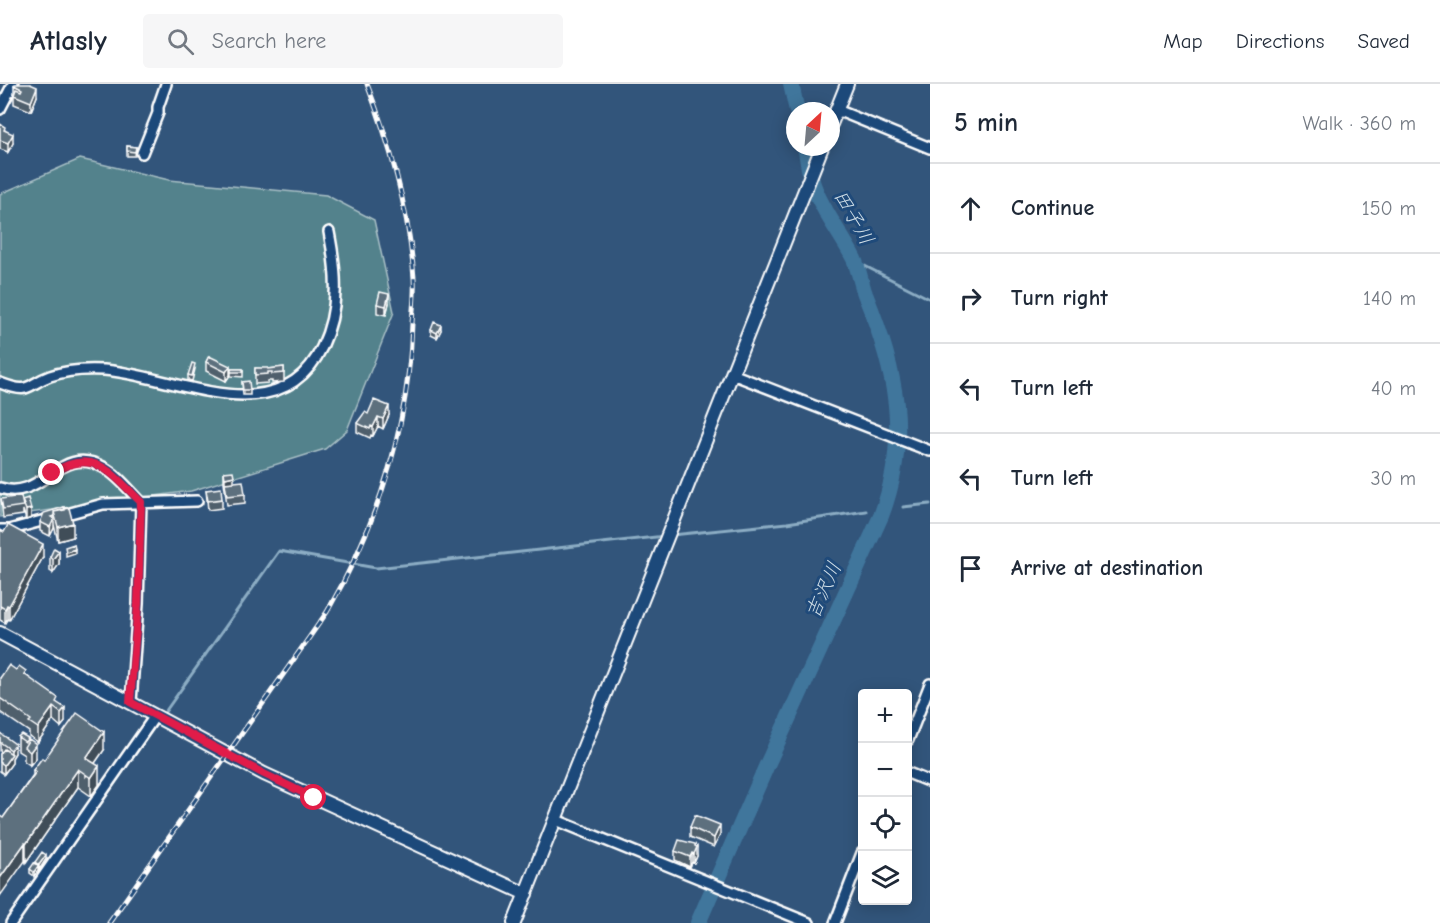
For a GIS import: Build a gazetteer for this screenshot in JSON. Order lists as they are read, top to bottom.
{
  "water": ["田子川", "吉沢川"],
  "north": "top right",
  "page": {
    "header": "Atlasly",
    "search": "Search here",
    "nav": ["Map", "Directions", "Saved"],
    "heading": ["5 min", "Walk · 360 m"],
    "list": [
      ["Continue", "150 m"],
      ["Turn right", "140 m"],
      ["Turn left", "40 m"],
      ["Turn left", "30 m"],
      "Arrive at destination"
    ],
    "map_buttons": ["+", "−"]
  }
}
